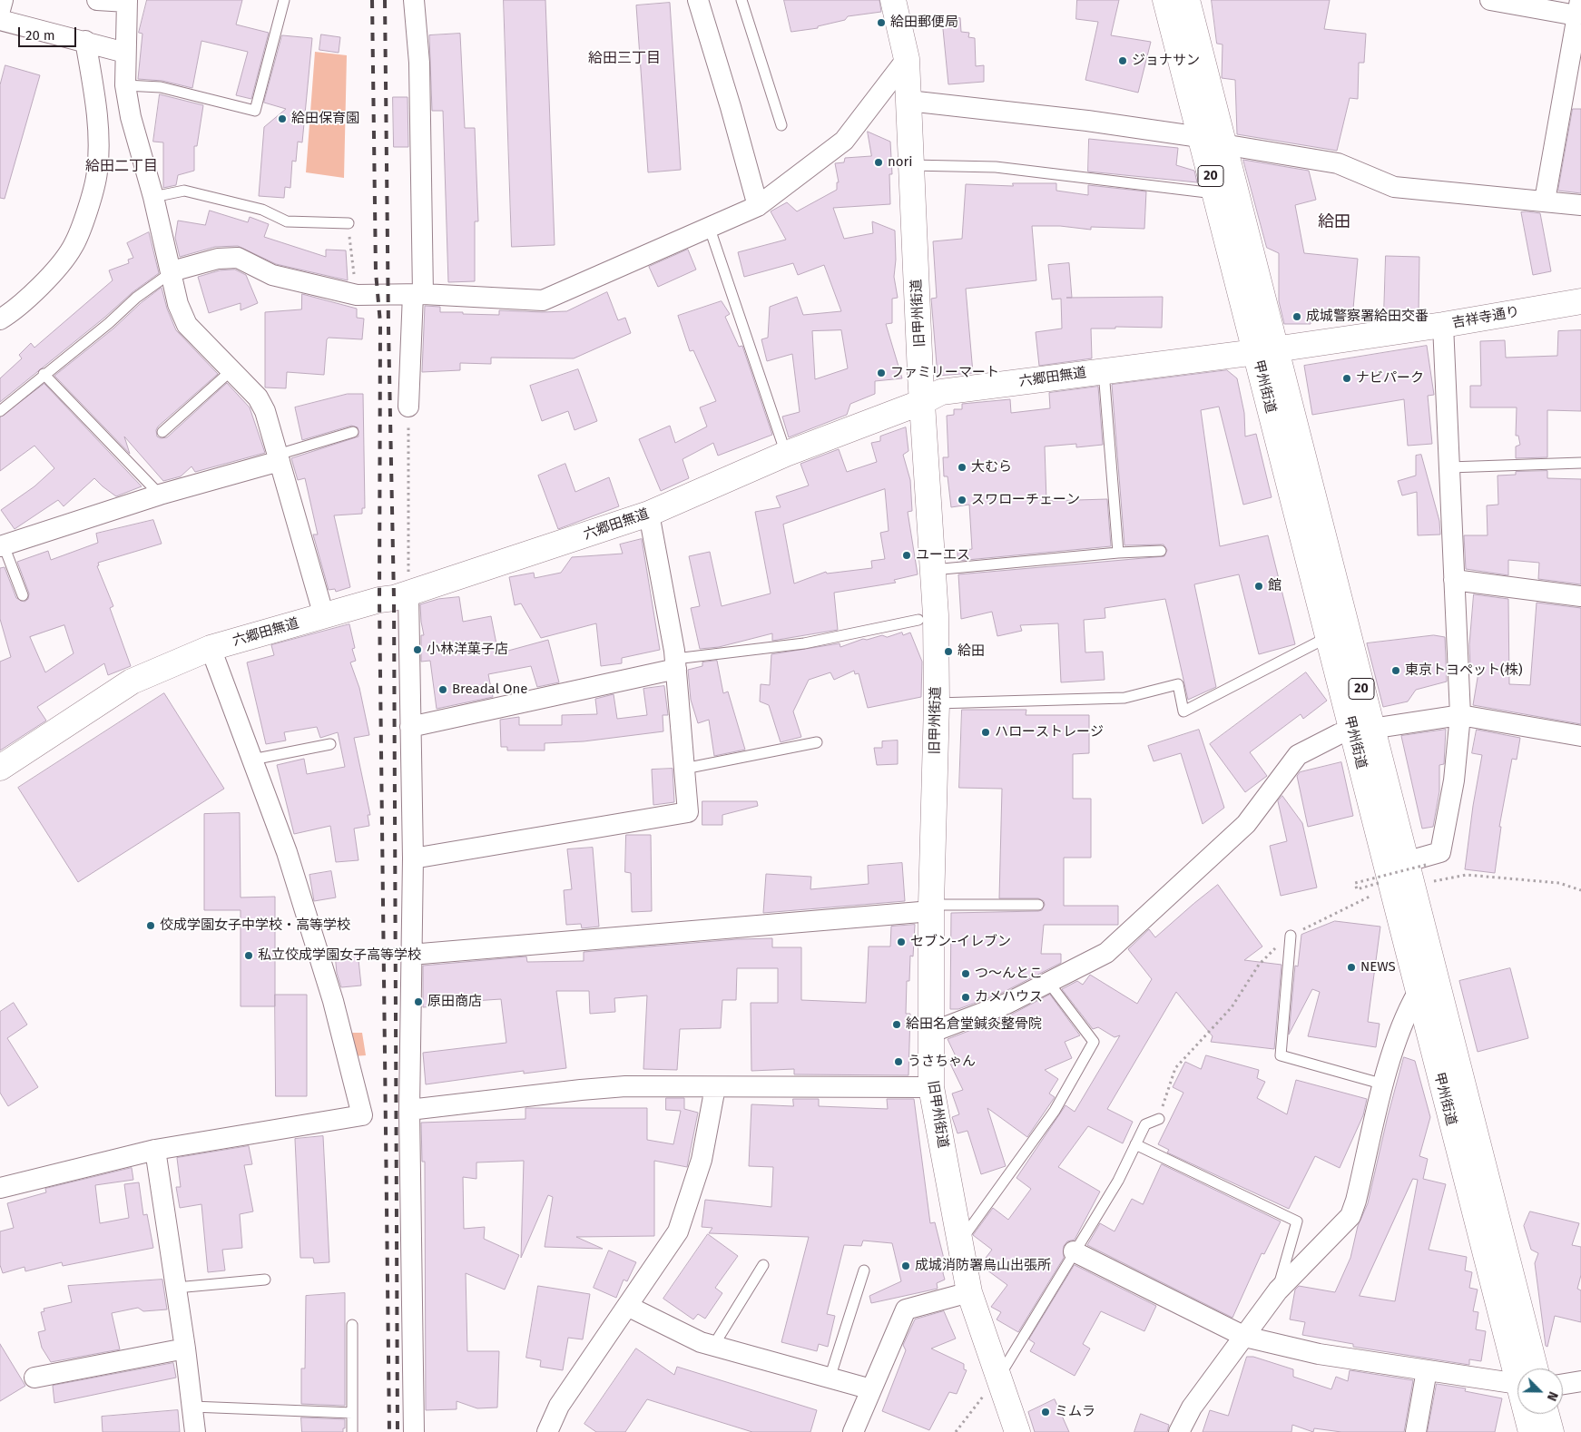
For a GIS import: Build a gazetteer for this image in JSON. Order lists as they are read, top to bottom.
{
  "streets": {
    "main road": [
      "20",
      "旧甲州街道",
      "吉祥寺通り",
      "六郷田無道",
      "甲州街道"
    ]
  },
  "crossings": [
    ["旧甲州街道", "六郷田無道"],
    ["吉祥寺通り", "六郷田無道"],
    ["吉祥寺通り", "甲州街道"],
    ["六郷田無道", "甲州街道"]
  ],
  "districts": ["給田三丁目", "給田二丁目", "給田"],
  "places": [
    "給田郵便局",
    "ジョナサン",
    "給田保育園",
    "nori",
    "成城警察署給田交番",
    "ファミリーマート",
    "ナビパーク",
    "大むら",
    "スワローチェーン",
    "ユーエス",
    "館",
    "小林洋菓子店",
    "給田",
    "東京トヨペット(株)",
    "Breadal One",
    "ハローストレージ",
    "佼成学園女子中学校・高等学校",
    "セブン-イレブン",
    "私立佼成学園女子高等学校",
    "NEWS",
    "つ～んとこ",
    "カメハウス",
    "原田商店",
    "給田名倉堂鍼灸整骨院",
    "うさちゃん",
    "成城消防署烏山出張所",
    "ミムラ"
  ],
  "scale_bar": "20 m",
  "north": "bottom right"
}
